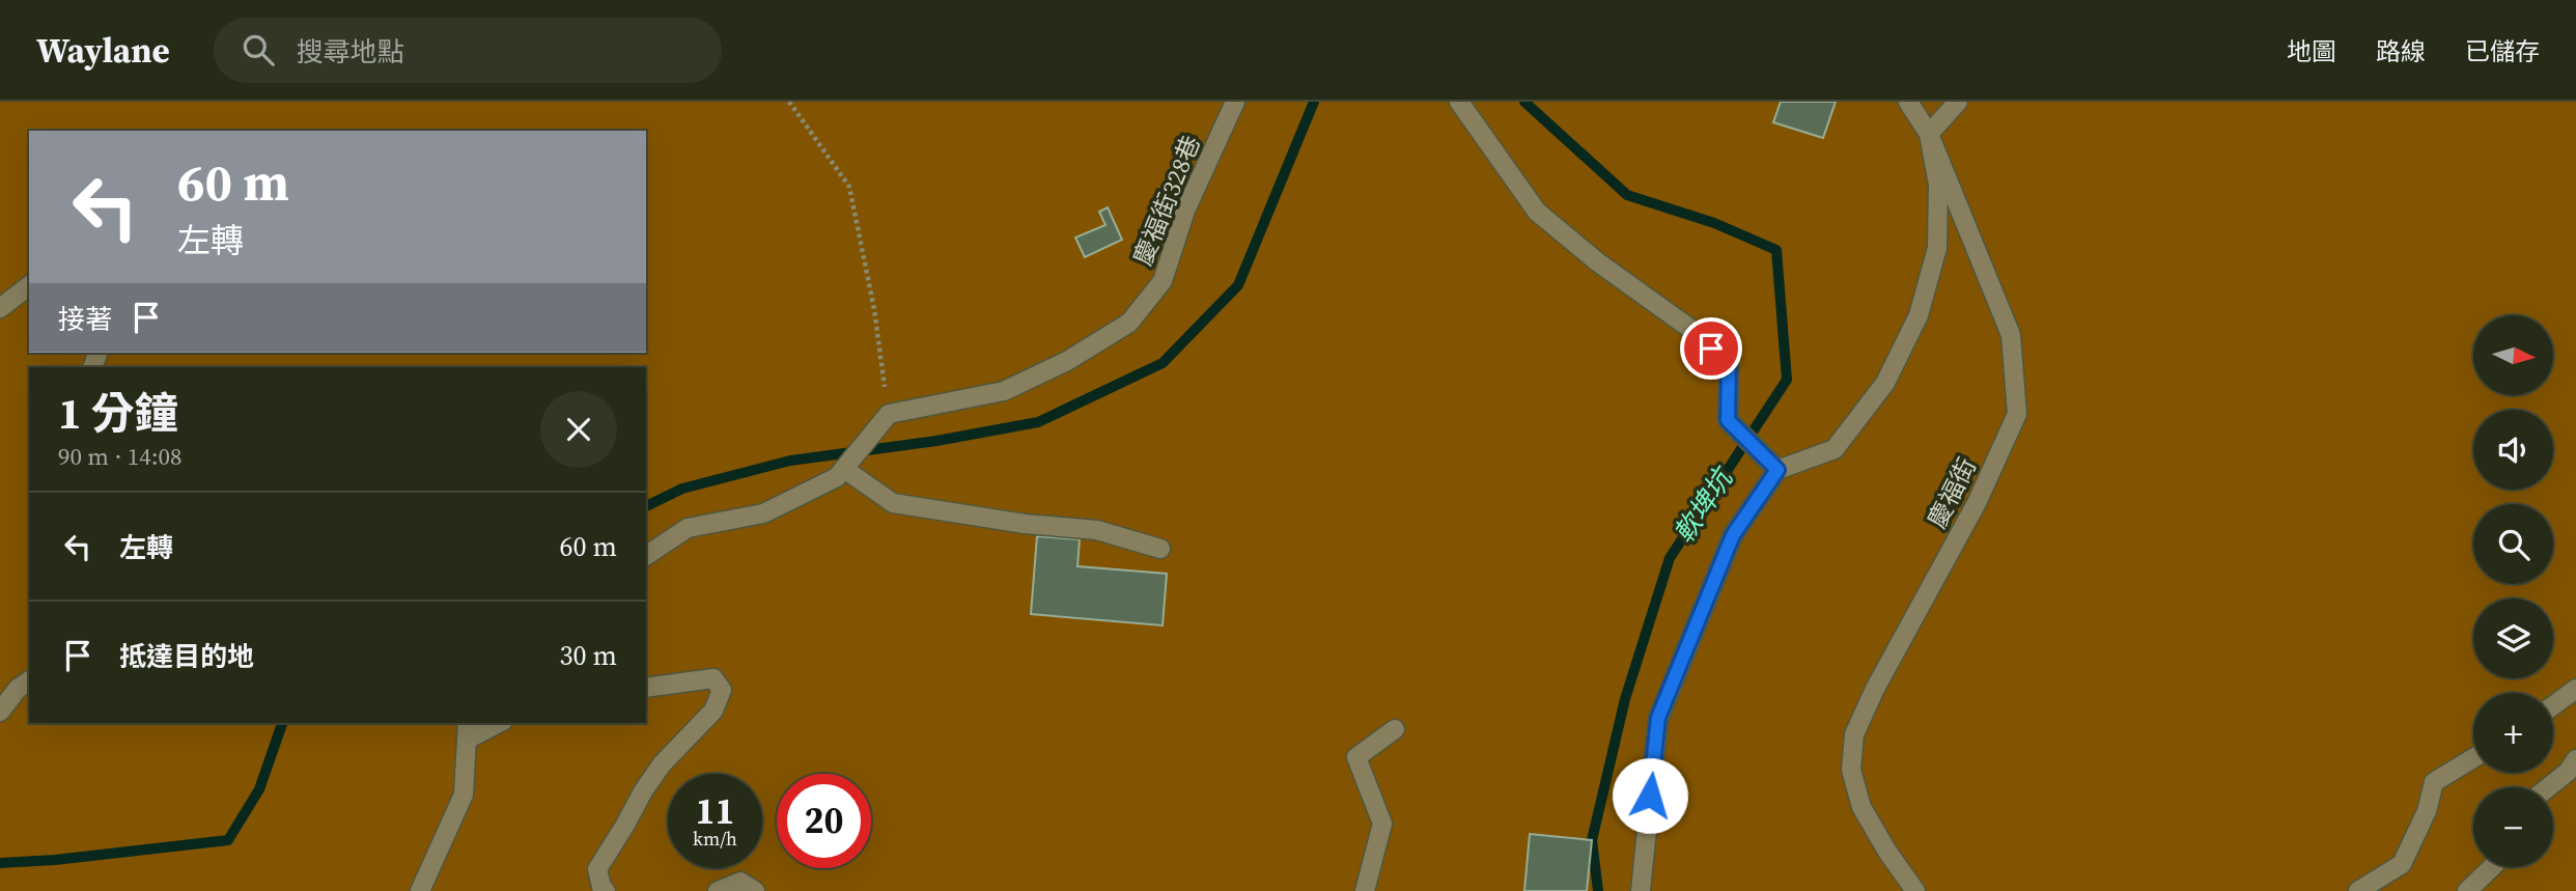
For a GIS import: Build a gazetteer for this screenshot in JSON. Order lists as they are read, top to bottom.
{
  "streets": {
    "street": ["慶福街328巷", "慶福街"]
  },
  "water": ["軟埤坑"],
  "north": "right",
  "page": {
    "header": "Waylane",
    "search": "搜尋地點",
    "nav": ["地圖", "路線", "已儲存"],
    "turn": ["60 m", "左轉"],
    "then": "接著",
    "map_buttons": ["+", "−"],
    "heading": ["1 分鐘", "90 m · 14:08"],
    "list": [
      {
        "name": "左轉",
        "value": "60 m"
      },
      {
        "name": "抵達目的地",
        "value": "30 m"
      }
    ],
    "speed": "11 km/h",
    "limit": "20"
  }
}
